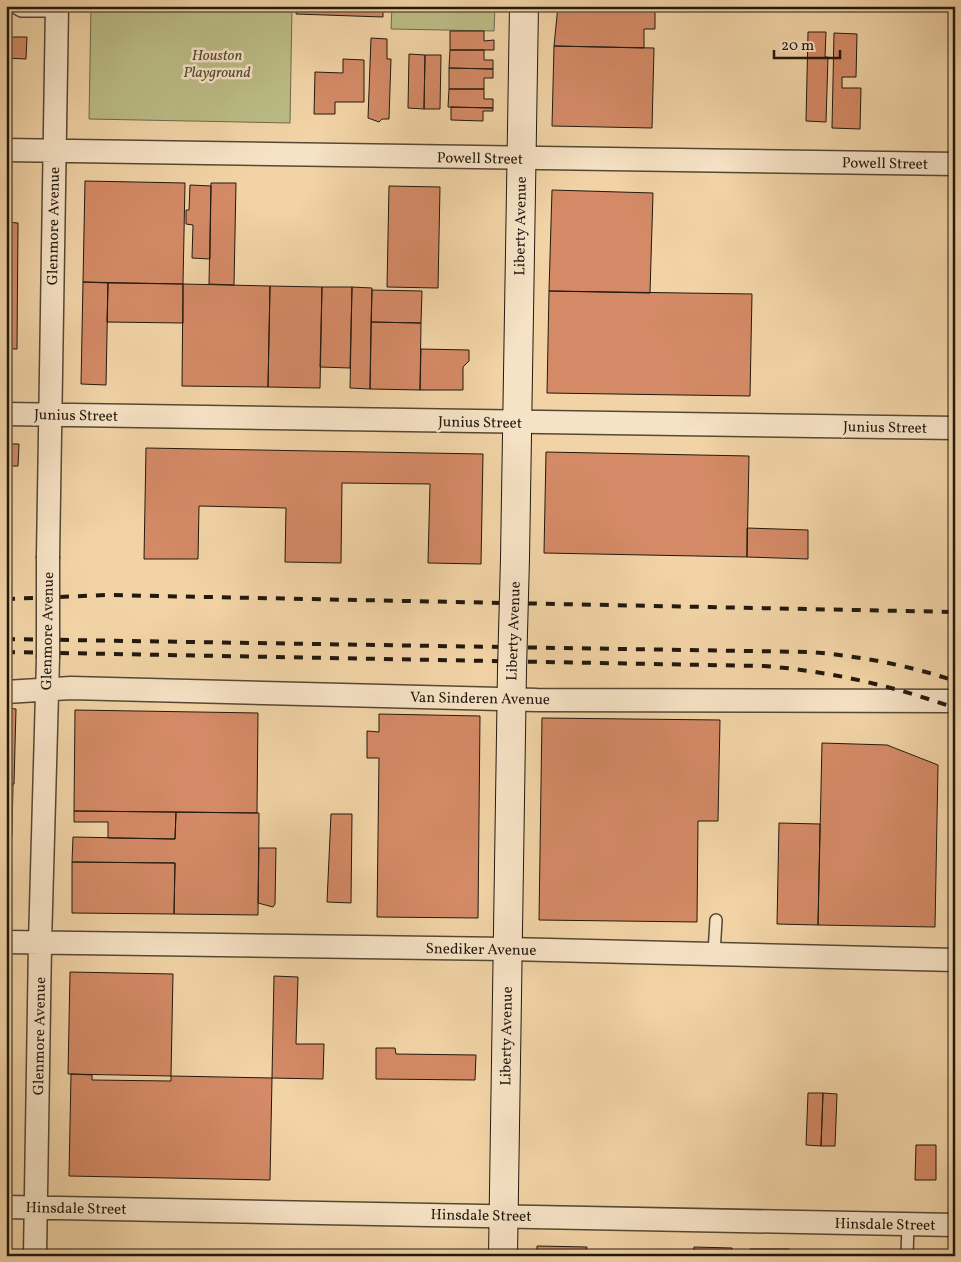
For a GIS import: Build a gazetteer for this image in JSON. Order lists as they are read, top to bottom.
{
  "streets": {
    "street": [
      "Powell Street",
      "Glenmore Avenue",
      "Liberty Avenue",
      "Junius Street",
      "Van Sinderen Avenue",
      "Snediker Avenue",
      "Hinsdale Street"
    ]
  },
  "crossings": [
    ["Powell Street", "Glenmore Avenue"],
    ["Powell Street", "Liberty Avenue"],
    ["Glenmore Avenue", "Junius Street"],
    ["Glenmore Avenue", "Van Sinderen Avenue"],
    ["Glenmore Avenue", "Snediker Avenue"],
    ["Glenmore Avenue", "Hinsdale Street"],
    ["Liberty Avenue", "Junius Street"],
    ["Liberty Avenue", "Van Sinderen Avenue"],
    ["Liberty Avenue", "Snediker Avenue"],
    ["Liberty Avenue", "Hinsdale Street"]
  ],
  "parks": ["Houston Playground"],
  "scale_bar": "20 m"
}
